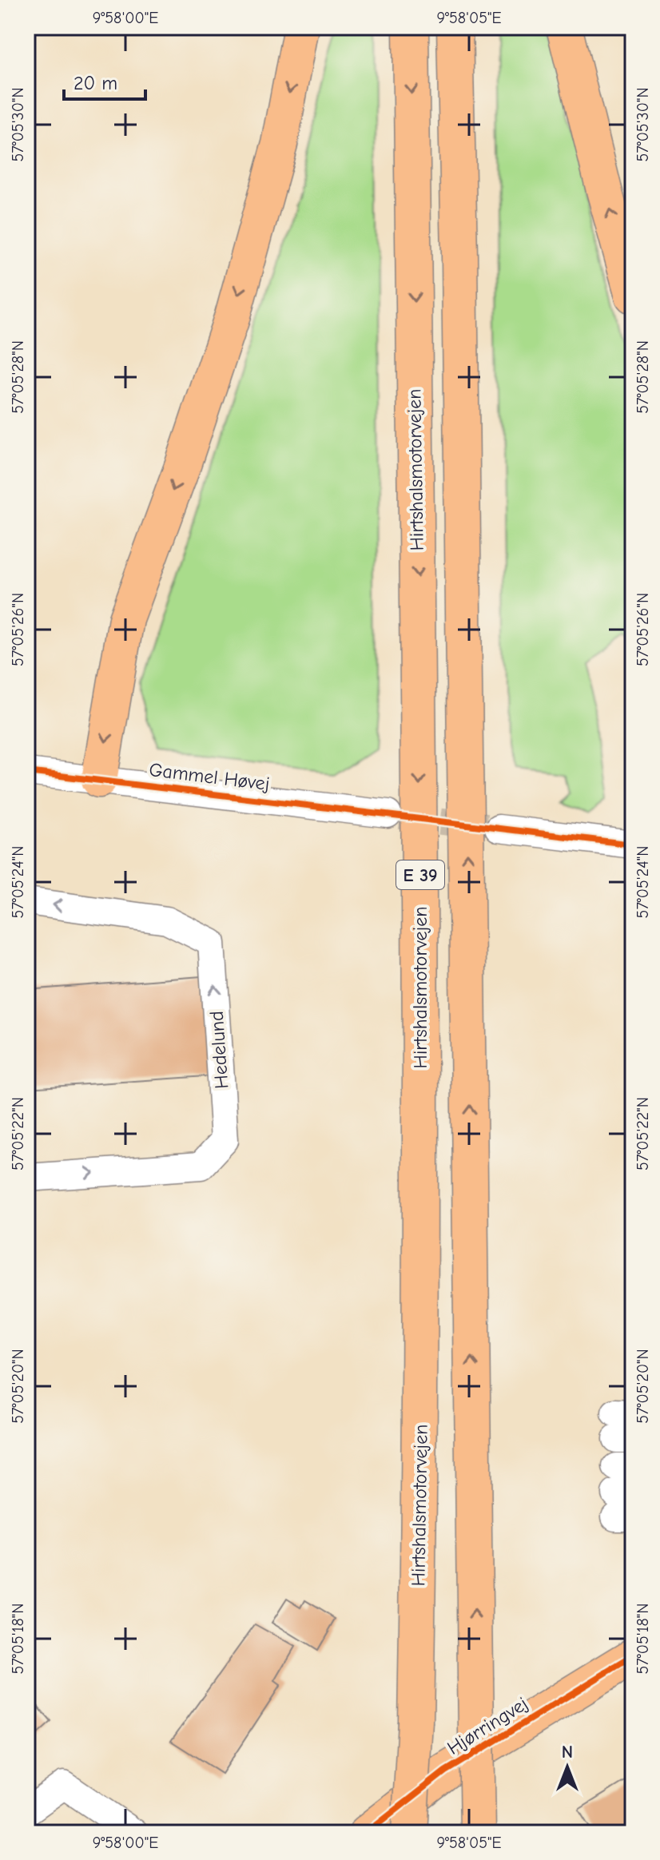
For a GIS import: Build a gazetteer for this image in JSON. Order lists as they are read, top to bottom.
{
  "streets": {
    "main road": ["Hirtshalsmotorvejen", "E 39", "Hjørringvej"],
    "street": ["Gammel Høvej", "Hedelund"]
  },
  "scale_bar": "20 m",
  "north": "top",
  "coordinates": [
    "9°58'00\"E",
    "9°58'05\"E",
    "57°05'30\"N",
    "57°05'28\"N",
    "57°05'26\"N",
    "57°05'24\"N",
    "57°05'22\"N",
    "57°05'20\"N",
    "57°05'18\"N"
  ]
}
